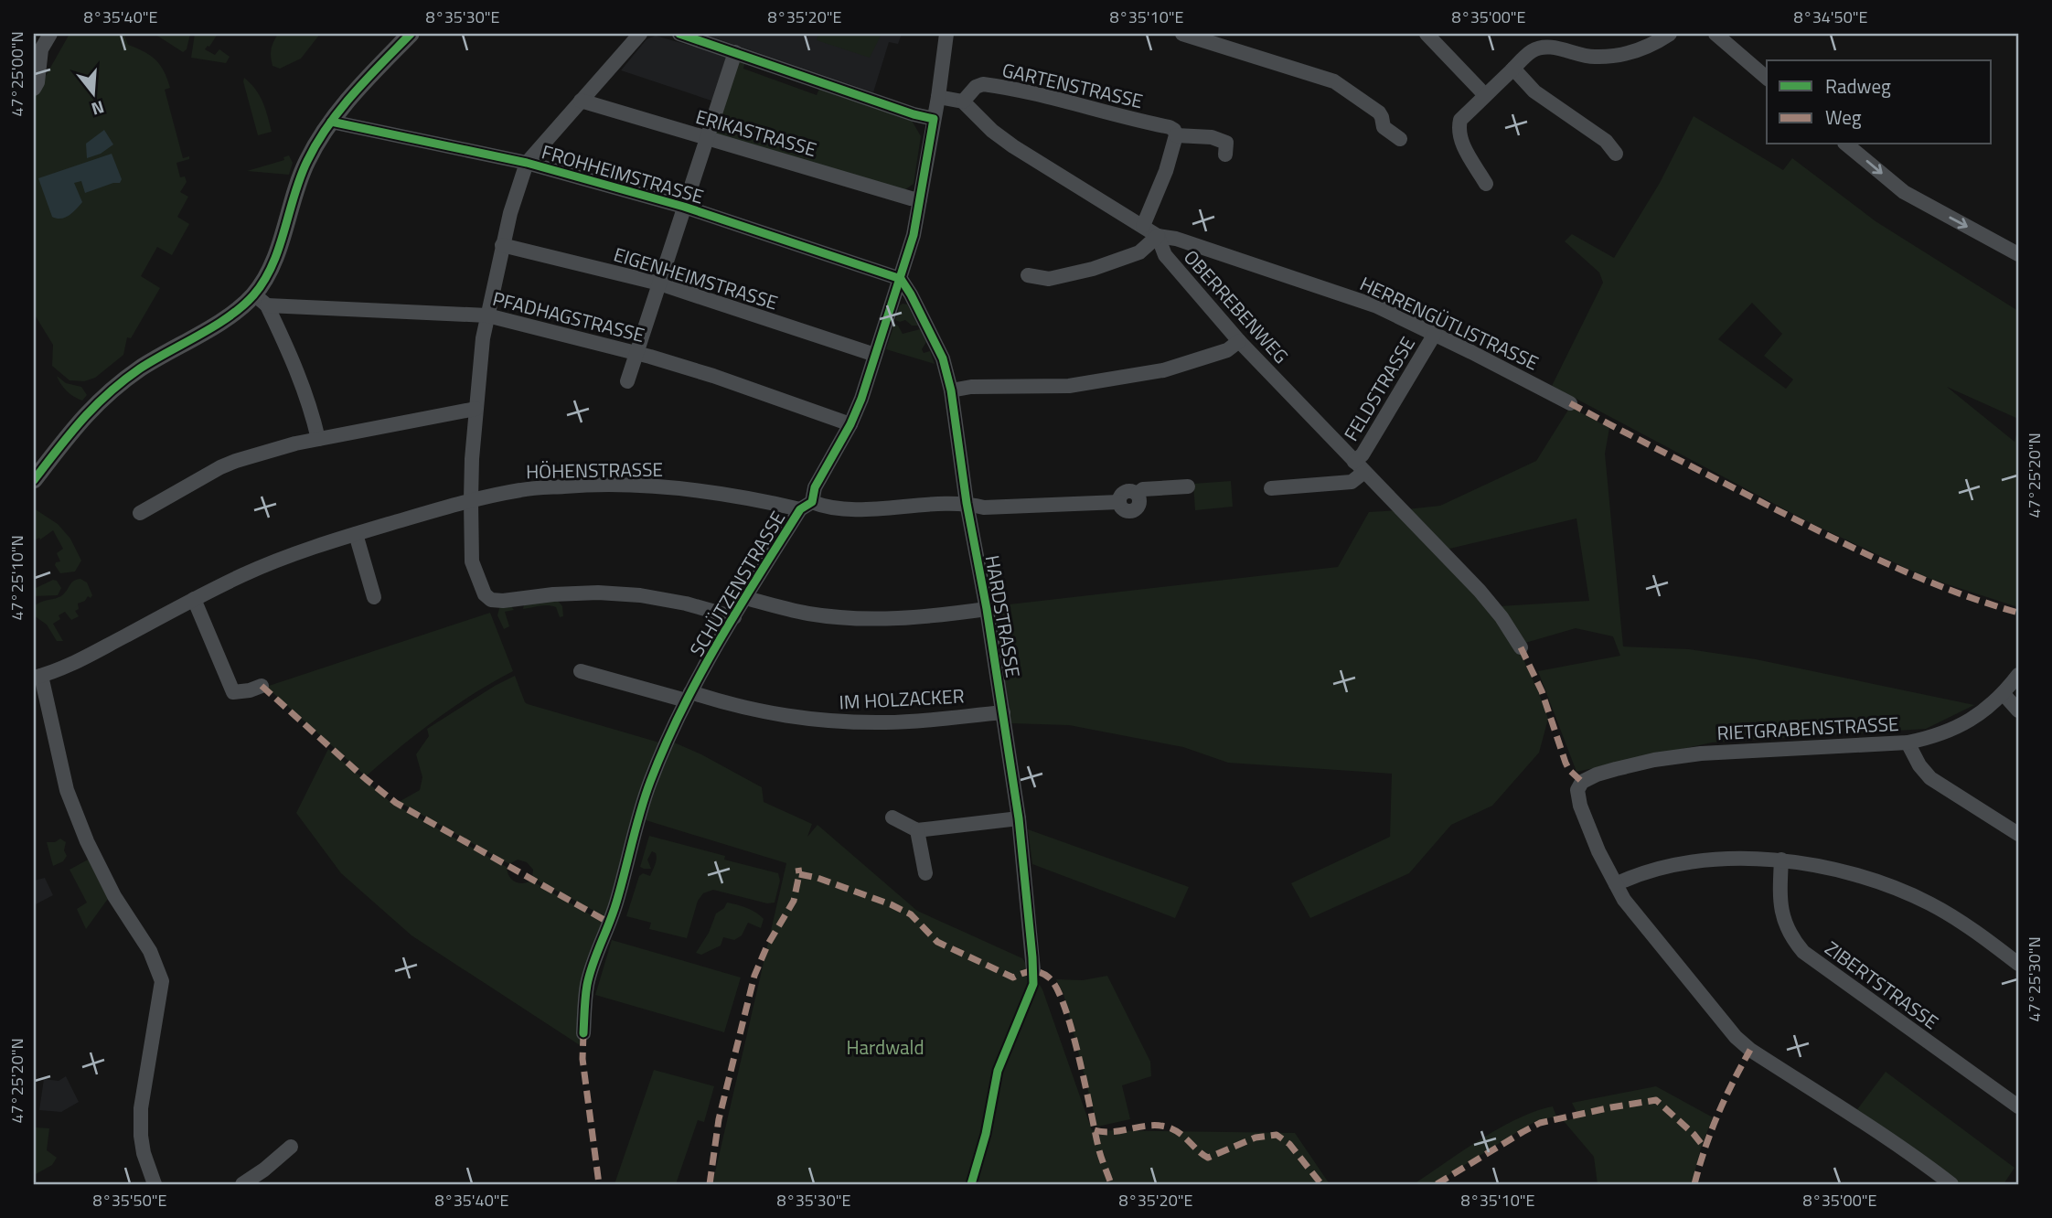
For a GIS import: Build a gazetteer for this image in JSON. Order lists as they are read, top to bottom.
{
  "streets": {
    "street": [
      "GARTENSTRASSE",
      "ERIKASTRASSE",
      "FROHHEIMSTRASSE",
      "EIGENHEIMSTRASSE",
      "OBERREBENWEG",
      "PFADHAGSTRASSE",
      "HERRENGÜTLISTRASSE",
      "FELDSTRASSE",
      "HÖHENSTRASSE",
      "SCHÜTZENSTRASSE",
      "HARDSTRASSE",
      "IM HOLZACKER",
      "RIETGRABENSTRASSE",
      "ZIBERTSTRASSE"
    ]
  },
  "crossings": [
    ["GARTENSTRASSE", "HERRENGÜTLISTRASSE"],
    ["ERIKASTRASSE", "SCHÜTZENSTRASSE"],
    ["FROHHEIMSTRASSE", "SCHÜTZENSTRASSE"],
    ["FROHHEIMSTRASSE", "HARDSTRASSE"],
    ["EIGENHEIMSTRASSE", "SCHÜTZENSTRASSE"],
    ["OBERREBENWEG", "HERRENGÜTLISTRASSE"],
    ["OBERREBENWEG", "FELDSTRASSE"],
    ["PFADHAGSTRASSE", "SCHÜTZENSTRASSE"],
    ["HERRENGÜTLISTRASSE", "FELDSTRASSE"],
    ["HÖHENSTRASSE", "SCHÜTZENSTRASSE"],
    ["HÖHENSTRASSE", "HARDSTRASSE"],
    ["SCHÜTZENSTRASSE", "HARDSTRASSE"],
    ["SCHÜTZENSTRASSE", "IM HOLZACKER"],
    ["HARDSTRASSE", "IM HOLZACKER"]
  ],
  "parks": ["Hardwald"],
  "legend": ["Radweg", "Weg"],
  "north": "bottom",
  "coordinates": [
    "8°35'40\"E",
    "8°35'30\"E",
    "8°35'20\"E",
    "8°35'10\"E",
    "8°35'00\"E",
    "8°34'50\"E",
    "47°25'00\"N",
    "47°25'20\"N",
    "47°25'10\"N",
    "47°25'30\"N",
    "8°35'50\"E"
  ]
}
